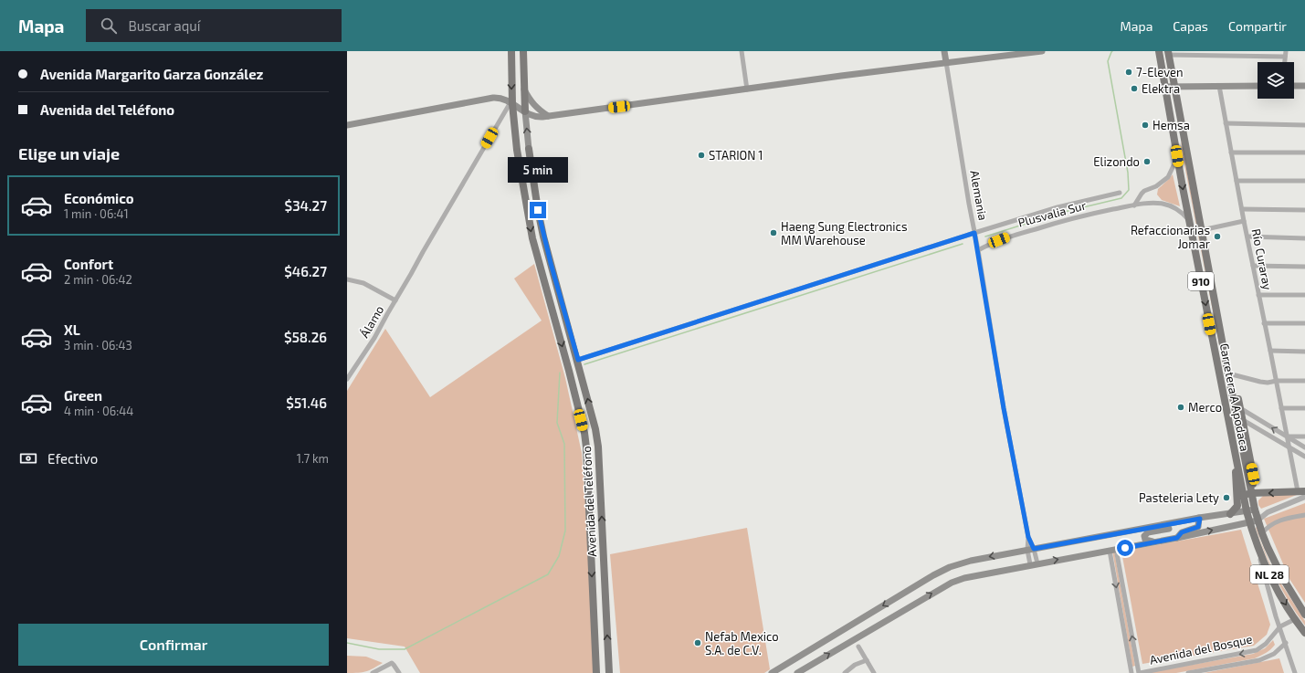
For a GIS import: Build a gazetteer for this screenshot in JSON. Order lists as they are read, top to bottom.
{
  "streets": {
    "main road": [
      "Alemania",
      "910",
      "Carretera A Apodaca",
      "Avenida del Teléfono",
      "NL 28"
    ],
    "street": [
      "Plusvalia Sur",
      "Río Curaray",
      "Álamo",
      "Avenida del Bosque"
    ]
  },
  "crossings": [
    ["Alemania", "Plusvalia Sur"],
    ["Plusvalia Sur", "Carretera A Apodaca"],
    ["Carretera A Apodaca", "NL 28"]
  ],
  "places": [
    "7-Eleven",
    "Elektra",
    "Hemsa",
    "STARION 1",
    "Elizondo",
    "Haeng Sung Electronics MM Warehouse",
    "Refaccionarias Jomar",
    "Merco",
    "Pasteleria Lety",
    "Nefab Mexico S.A. de C.V."
  ],
  "page": {
    "header": "Mapa",
    "search": "Buscar aquí",
    "nav": ["Mapa", "Capas", "Compartir"],
    "banner": ["Avenida Margarito Garza González", "Avenida del Teléfono"],
    "heading": "Elige un viaje",
    "bubble": "5 min",
    "list": [
      {
        "name": "Económico",
        "note": "1 min · 06:41",
        "value": "$34.27"
      },
      {
        "name": "Confort",
        "note": "2 min · 06:42",
        "value": "$46.27"
      },
      {
        "name": "XL",
        "note": "3 min · 06:43",
        "value": "$58.26"
      },
      {
        "name": "Green",
        "note": "4 min · 06:44",
        "value": "$51.46"
      }
    ],
    "pay": ["Efectivo", "1.7 km"],
    "buttons": "Confirmar"
  }
}
